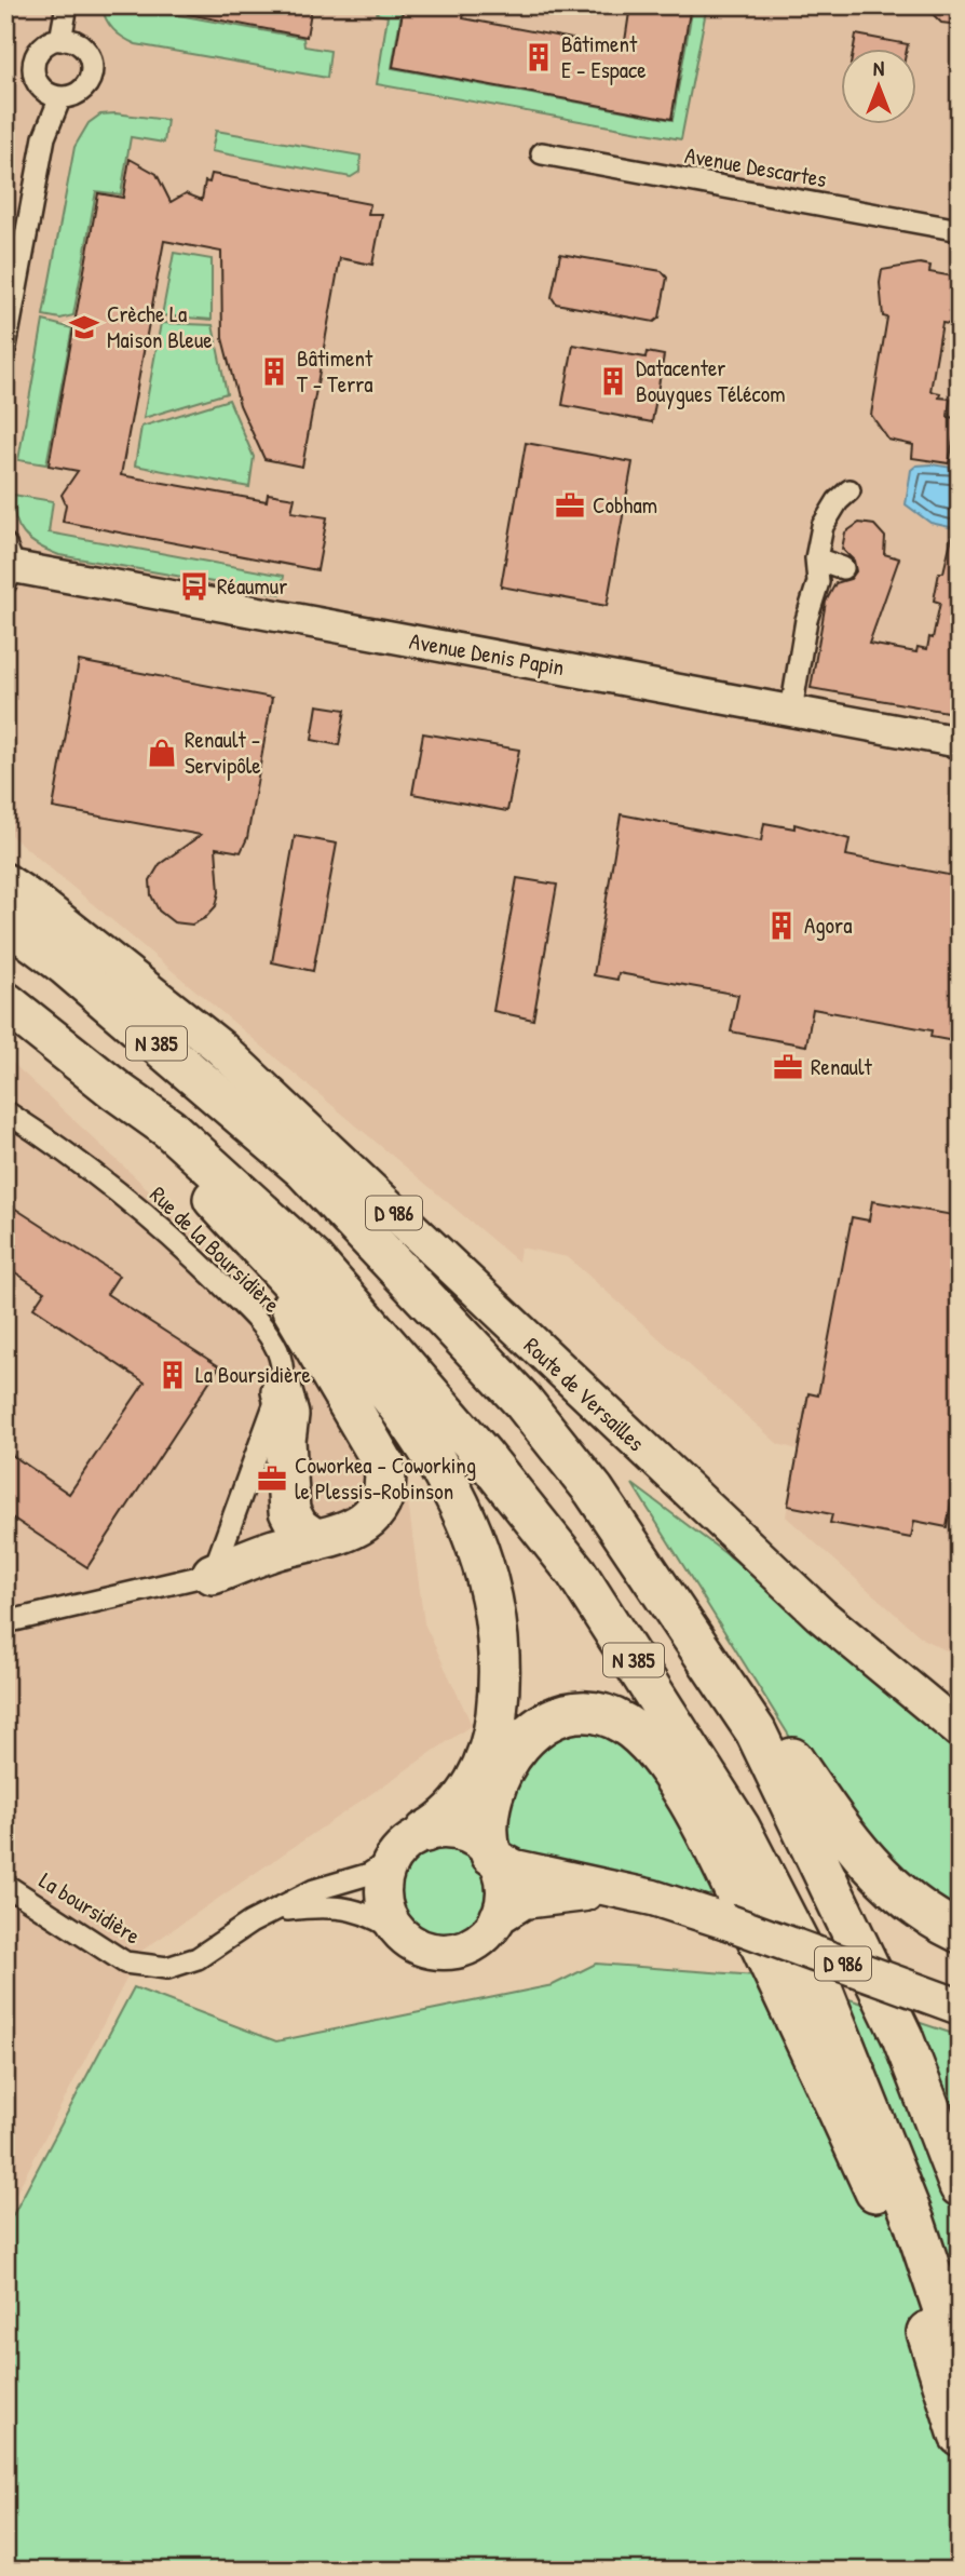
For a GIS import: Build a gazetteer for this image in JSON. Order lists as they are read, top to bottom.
{
  "streets": {
    "highway": ["N 385"],
    "main road": ["Avenue Denis Papin", "D 986", "Route de Versailles"],
    "street": ["Avenue Descartes", "Rue de la Boursidière", "La boursidière"]
  },
  "crossings": [
    ["D 986", "La boursidière"]
  ],
  "places": {
    "building": [
      "Bâtiment E - Espace",
      "Bâtiment T - Terra",
      "Datacenter Bouygues Télécom",
      "Agora",
      "La Boursidière"
    ],
    "school or university": ["Crèche La Maison Bleue"],
    "office": ["Cobham", "Renault", "Coworkea - Coworking le Plessis-Robinson"],
    "bus stop": ["Réaumur"],
    "shop": ["Renault - Servipôle"]
  },
  "north": "top"
}
